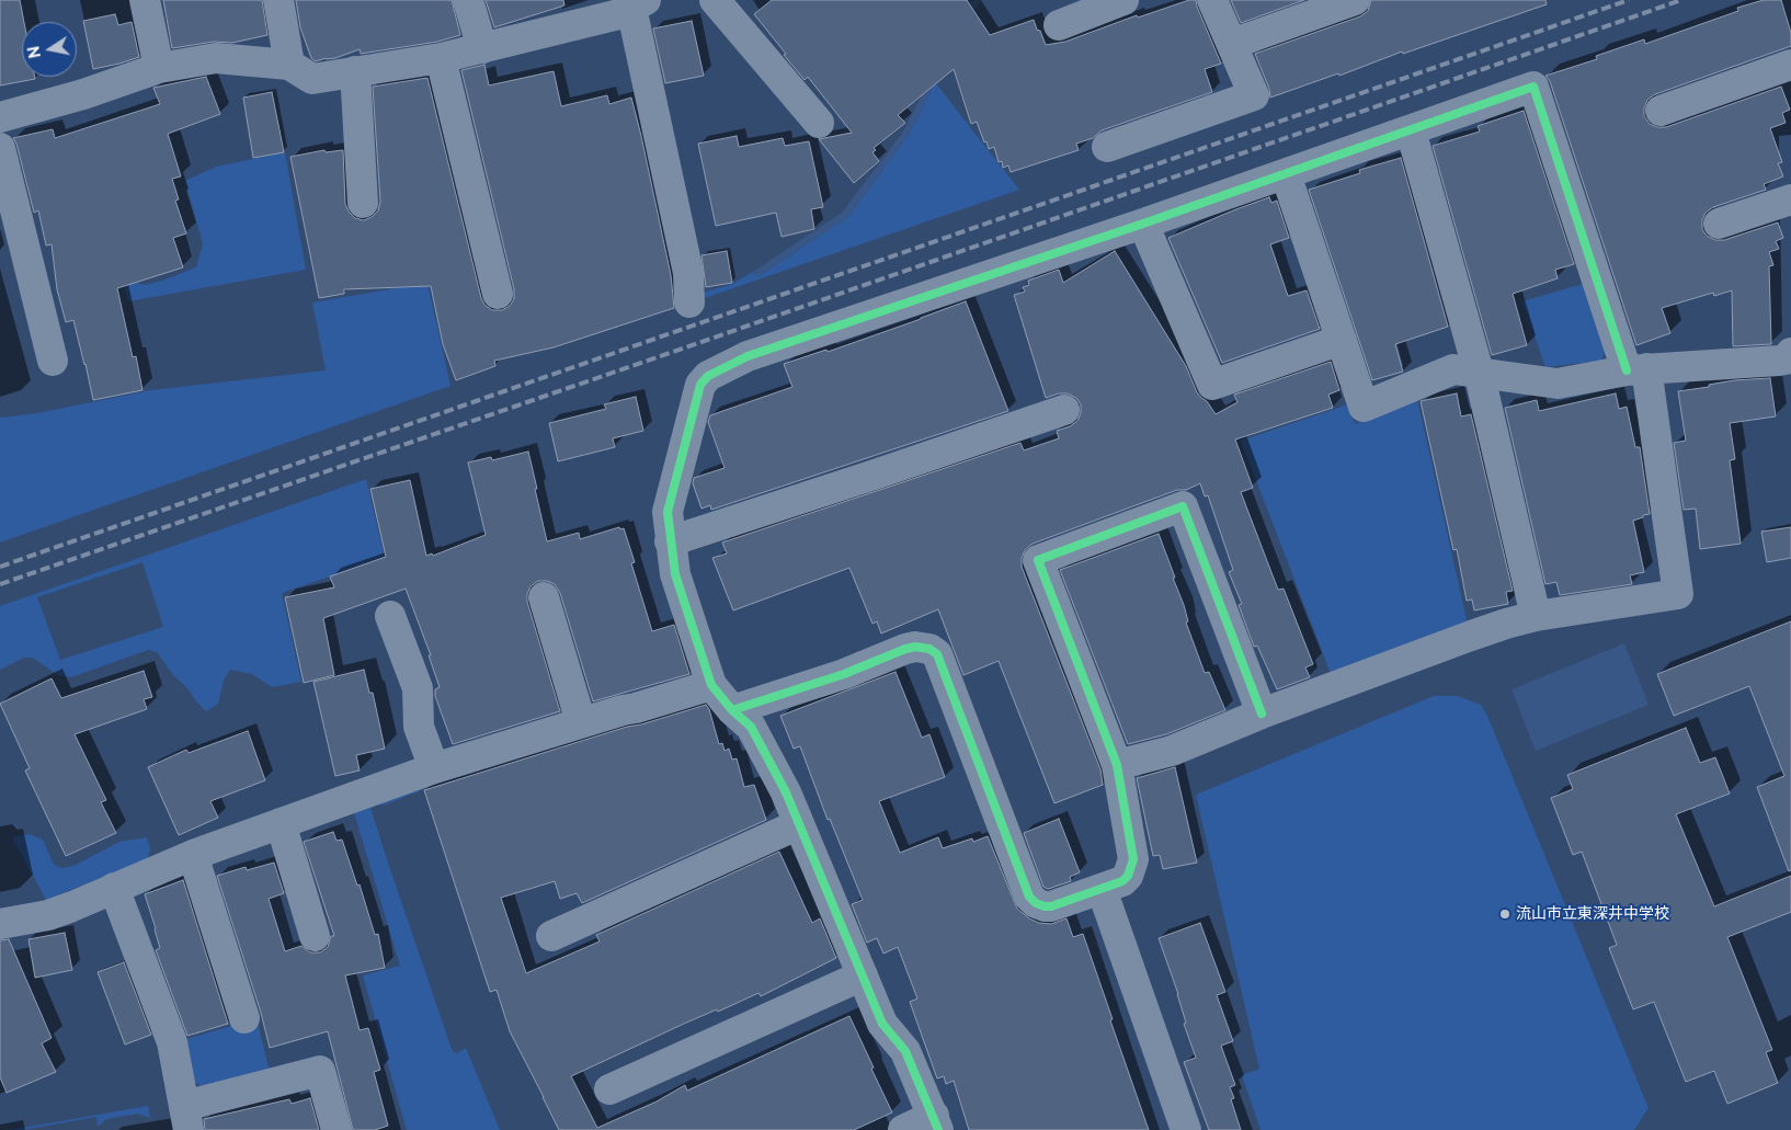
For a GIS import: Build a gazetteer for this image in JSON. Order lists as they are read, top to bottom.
{
  "places": ["流山市立東深井中学校"],
  "north": "left"
}
